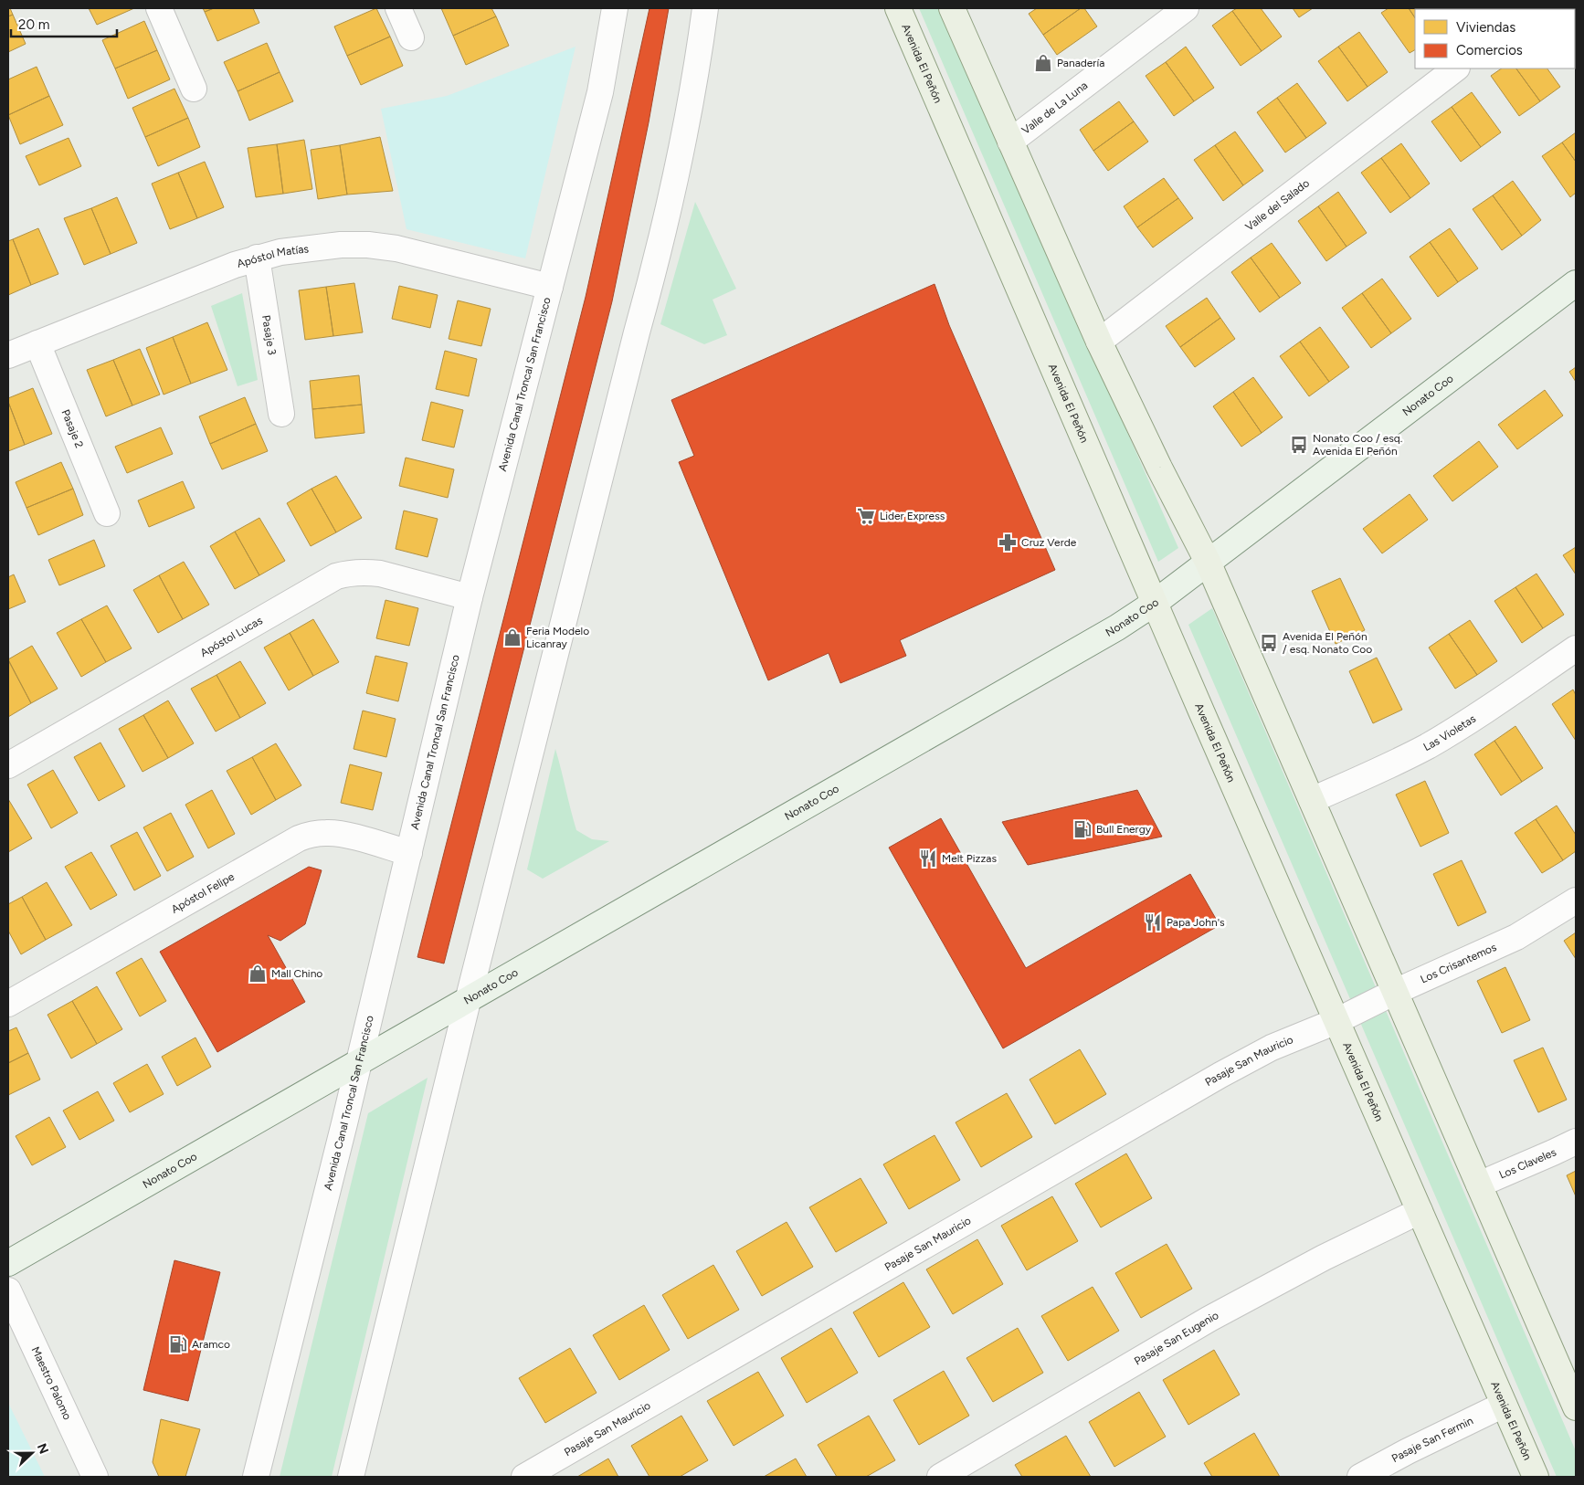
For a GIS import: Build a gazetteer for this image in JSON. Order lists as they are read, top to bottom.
{
  "streets": {
    "main road": ["Avenida El Peñón", "Nonato Coo"],
    "street": [
      "Valle de La Luna",
      "Valle del Salado",
      "Apóstol Matías",
      "Pasaje 3",
      "Avenida Canal Troncal San Francisco",
      "Pasaje 2",
      "Apóstol Lucas",
      "Las Violetas",
      "Apóstol Felipe",
      "Los Crisantemos",
      "Pasaje San Mauricio",
      "Los Claveles",
      "Pasaje San Eugenio",
      "Maestro Palomo",
      "Pasaje San Fermin"
    ]
  },
  "crossings": [
    ["Avenida El Peñón", "Nonato Coo"],
    ["Avenida El Peñón", "Los Crisantemos"],
    ["Avenida El Peñón", "Pasaje San Mauricio"],
    ["Avenida El Peñón", "Pasaje San Eugenio"],
    ["Avenida El Peñón", "Pasaje San Fermin"],
    ["Apóstol Matías", "Pasaje 3"],
    ["Apóstol Matías", "Avenida Canal Troncal San Francisco"],
    ["Apóstol Matías", "Pasaje 2"],
    ["Avenida Canal Troncal San Francisco", "Nonato Coo"],
    ["Avenida Canal Troncal San Francisco", "Apóstol Lucas"],
    ["Avenida Canal Troncal San Francisco", "Apóstol Felipe"],
    ["Los Crisantemos", "Pasaje San Mauricio"]
  ],
  "places": {
    "shop": ["Panadería", "Feria Modelo Licanray", "Mall Chino"],
    "bus stop": ["Nonato Coo / esq. Avenida El Peñón", "Avenida El Peñón / esq. Nonato Coo"],
    "supermarket": ["Lider Express"],
    "pharmacy": ["Cruz Verde"],
    "fuel station": ["Bull Energy", "Aramco"],
    "restaurant": ["Melt Pizzas", "Papa John's"]
  },
  "legend": ["Viviendas", "Comercios"],
  "scale_bar": "20 m",
  "north": "right"
}
